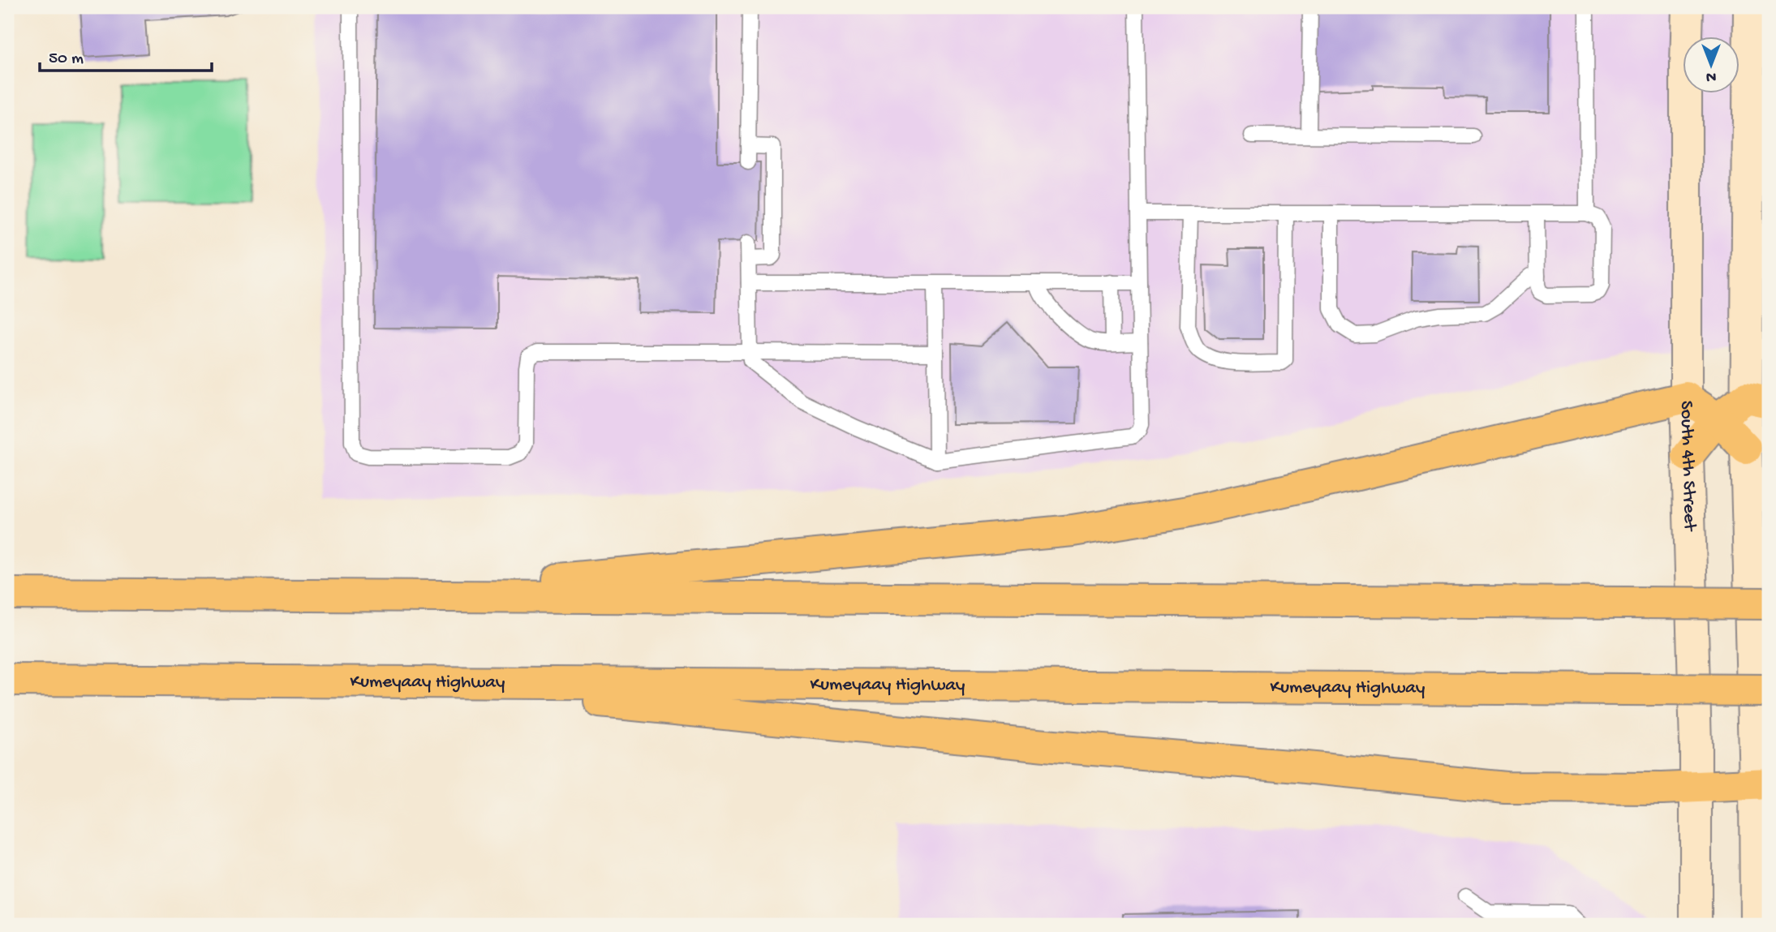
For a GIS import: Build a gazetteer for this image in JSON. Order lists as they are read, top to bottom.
{
  "streets": {
    "highway": ["Kumeyaay Highway"],
    "main road": ["South 4th Street"]
  },
  "scale_bar": "50 m",
  "north": "bottom"
}
